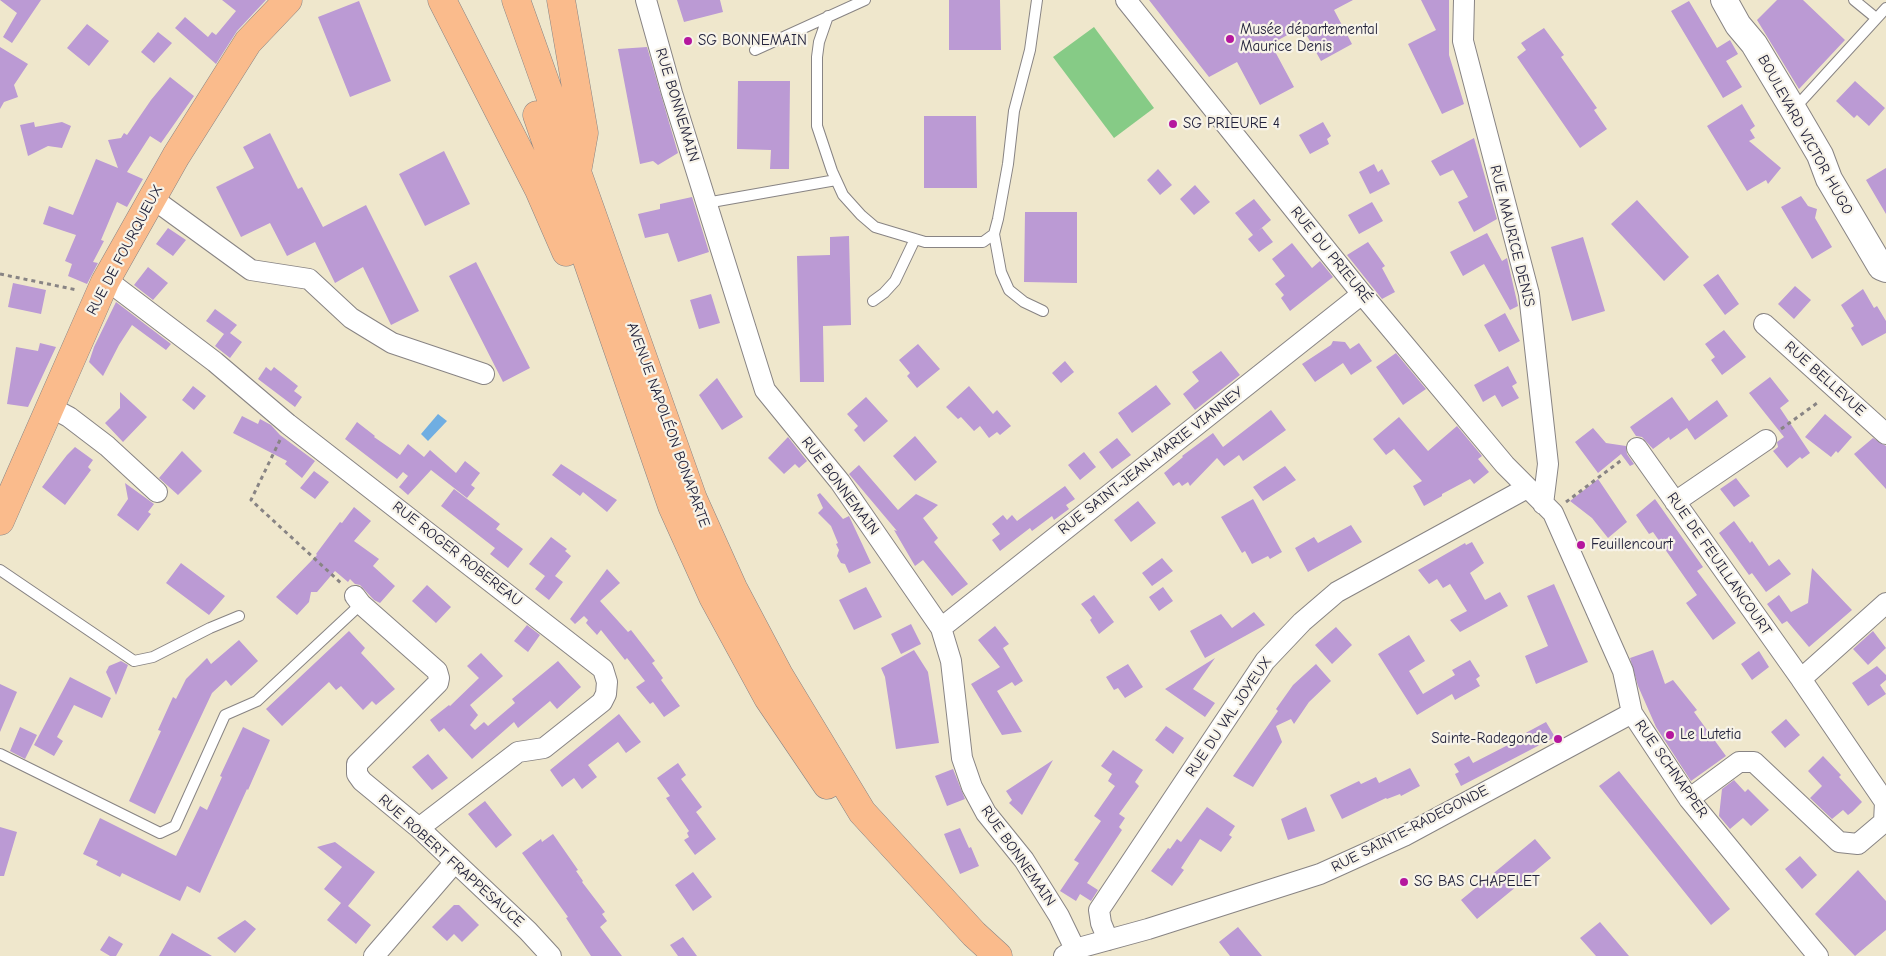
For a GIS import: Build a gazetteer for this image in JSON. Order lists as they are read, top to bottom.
{
  "streets": {
    "main road": ["RUE DE FOURQUEUX", "AVENUE NAPOLÉON BONAPARTE"],
    "street": [
      "RUE BONNEMAIN",
      "BOULEVARD VICTOR HUGO",
      "RUE MAURICE DENIS",
      "RUE DU PRIEURÉ",
      "RUE BELLEVUE",
      "RUE SAINT-JEAN-MARIE VIANNEY",
      "RUE ROGER ROBEREAU",
      "RUE DE FEUILLANCOURT",
      "RUE DU VAL JOYEUX",
      "RUE SCHNAPPER",
      "RUE SAINTE-RADEGONDE",
      "RUE ROBERT FRAPPESAUCE"
    ]
  },
  "crossings": [
    ["RUE BONNEMAIN", "RUE SAINT-JEAN-MARIE VIANNEY"],
    ["RUE BONNEMAIN", "RUE SAINTE-RADEGONDE"],
    ["RUE MAURICE DENIS", "RUE DU PRIEURÉ"],
    ["RUE MAURICE DENIS", "RUE SCHNAPPER"],
    ["RUE DE FOURQUEUX", "RUE ROGER ROBEREAU"],
    ["RUE DU PRIEURÉ", "RUE SAINT-JEAN-MARIE VIANNEY"],
    ["RUE DU PRIEURÉ", "RUE DU VAL JOYEUX"],
    ["RUE DU PRIEURÉ", "RUE SCHNAPPER"],
    ["RUE ROGER ROBEREAU", "RUE ROBERT FRAPPESAUCE"],
    ["RUE DE FEUILLANCOURT", "RUE SCHNAPPER"],
    ["RUE DU VAL JOYEUX", "RUE SAINTE-RADEGONDE"],
    ["RUE SCHNAPPER", "RUE SAINTE-RADEGONDE"]
  ],
  "places": [
    "Musée départemental Maurice Denis",
    "SG BONNEMAIN",
    "SG PRIEURE 4",
    "Feuillencourt",
    "Le Lutetia",
    "Sainte-Radegonde",
    "SG BAS CHAPELET"
  ]
}
